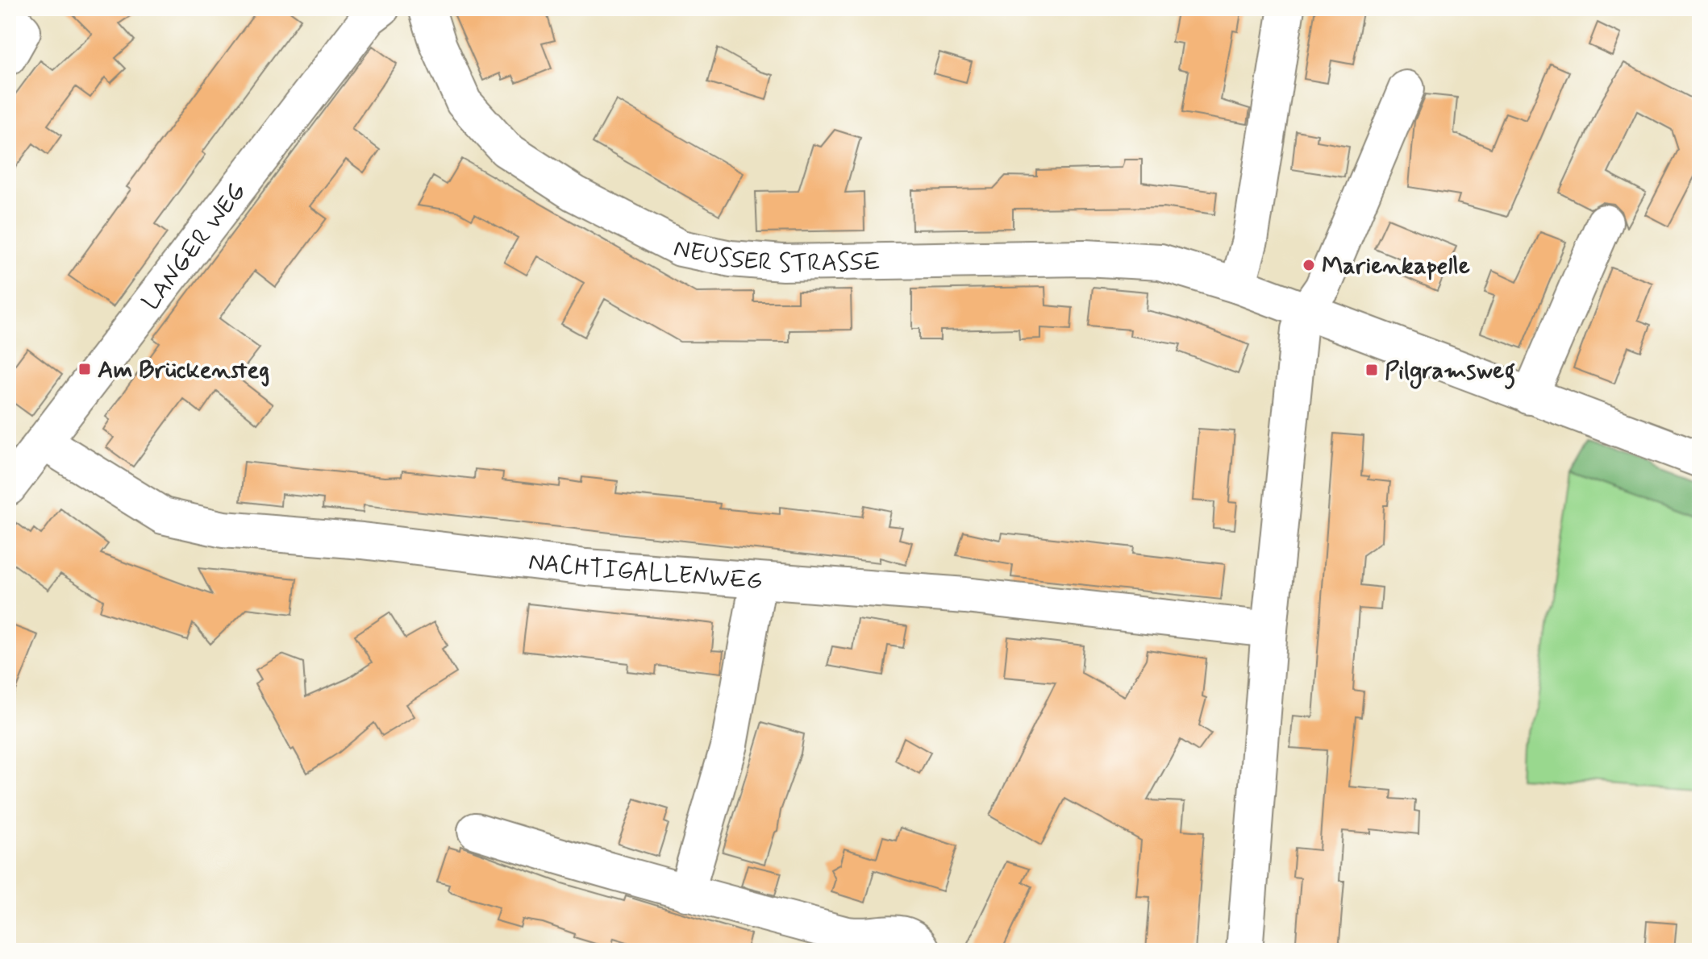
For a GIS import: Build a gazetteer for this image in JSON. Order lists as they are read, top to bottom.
{
  "streets": {
    "street": ["LANGER WEG", "NEUSSER STRASSE", "NACHTIGALLENWEG"]
  },
  "crossings": [
    ["LANGER WEG", "NACHTIGALLENWEG"]
  ],
  "places": {
    "other": ["Marienkapelle"],
    "transit": ["Am Brückensteg", "Pilgramsweg"]
  }
}
